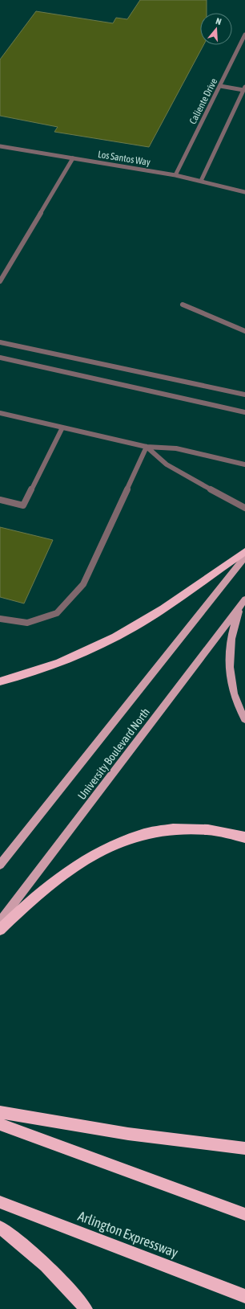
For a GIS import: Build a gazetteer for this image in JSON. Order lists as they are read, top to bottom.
{
  "streets": {
    "highway": ["Arlington Expressway"],
    "main road": ["University Boulevard North"],
    "street": ["Caliente Drive", "Los Santos Way"]
  },
  "crossings": [
    ["Caliente Drive", "Los Santos Way"]
  ],
  "north": "top"
}
